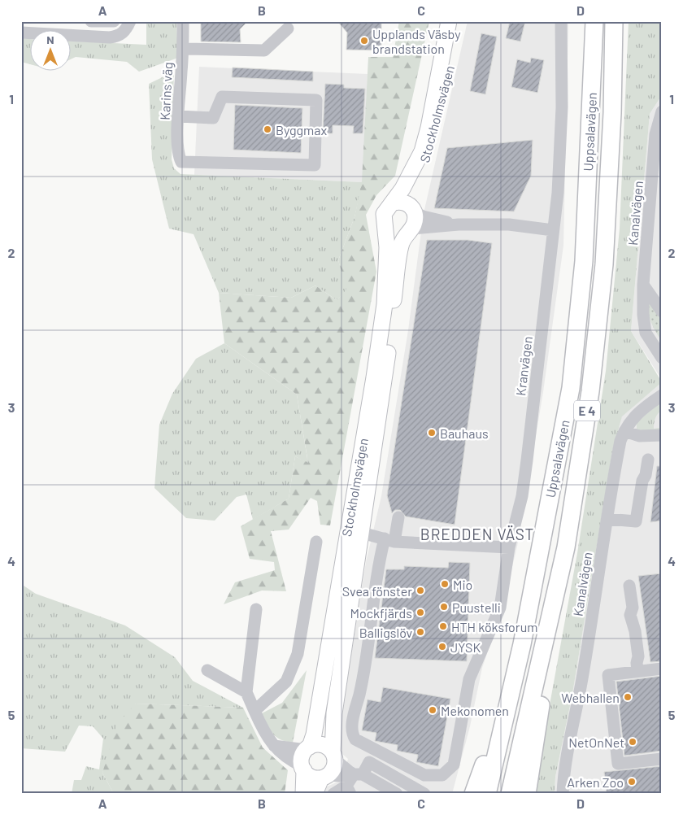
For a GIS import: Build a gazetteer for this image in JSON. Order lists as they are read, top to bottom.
{
  "streets": {
    "highway": ["Uppsalavägen", "E 4"],
    "main road": ["Stockholmsvägen"],
    "street": ["Karins väg", "Kanalvägen", "Kranvägen"]
  },
  "districts": ["BREDDEN VÄST"],
  "places": [
    "Upplands Väsby brandstation",
    "Byggmax",
    "Bauhaus",
    "Mio",
    "Svea fönster",
    "Puustelli",
    "Mockfjärds",
    "HTH köksforum",
    "Balligslöv",
    "JYSK",
    "Webhallen",
    "Mekonomen",
    "NetOnNet",
    "Arken Zoo"
  ],
  "north": "top",
  "grid": {
    "columns": [
      "A",
      "B",
      "C",
      "D"
    ],
    "rows": [
      "1",
      "2",
      "3",
      "4",
      "5"
    ]
  }
}
